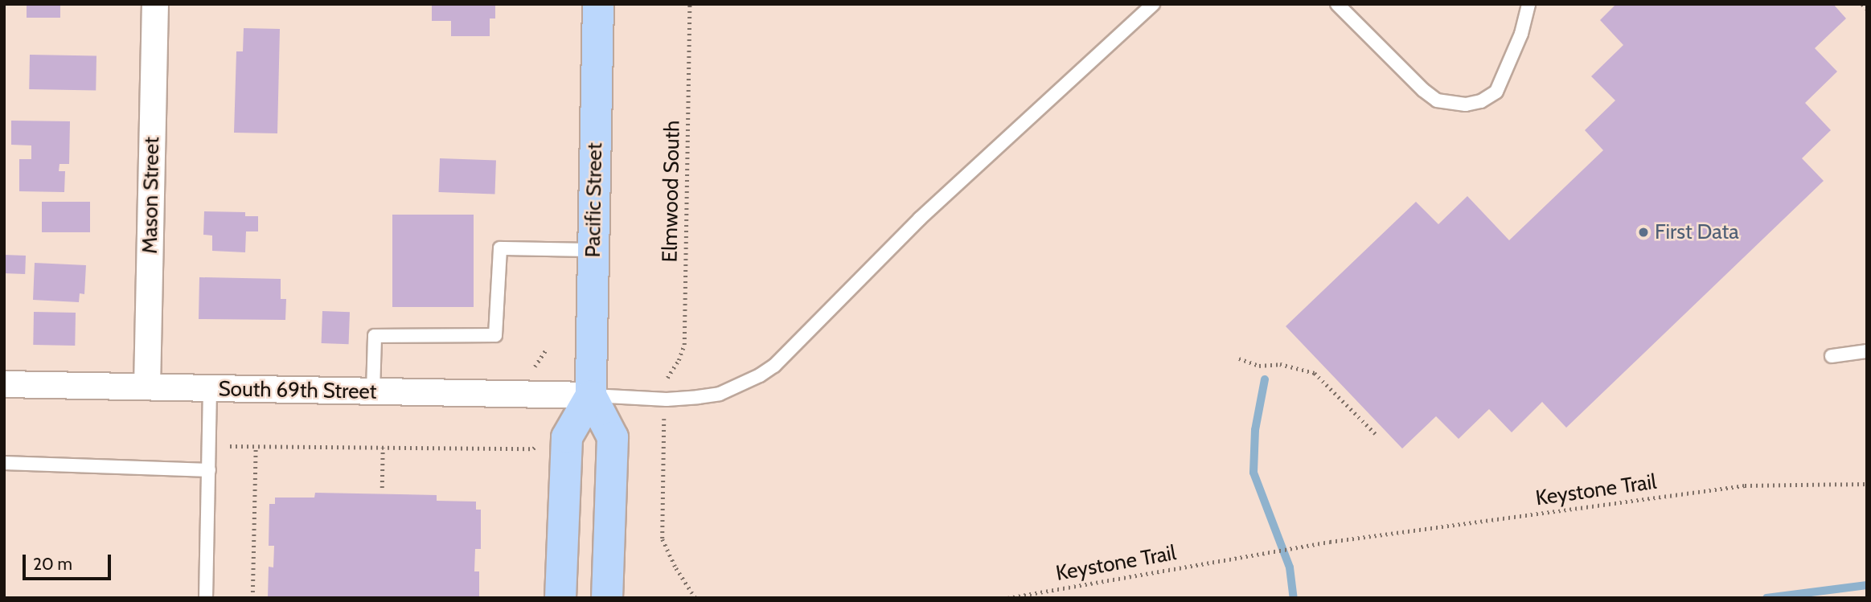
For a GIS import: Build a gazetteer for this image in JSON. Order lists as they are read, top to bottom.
{
  "streets": {
    "main road": ["Pacific Street"],
    "street": ["Mason Street", "South 69th Street"],
    "path": ["Elmwood South", "Keystone Trail"]
  },
  "crossings": [
    ["Mason Street", "South 69th Street"],
    ["Pacific Street", "South 69th Street"]
  ],
  "places": ["First Data"],
  "scale_bar": "20 m"
}
